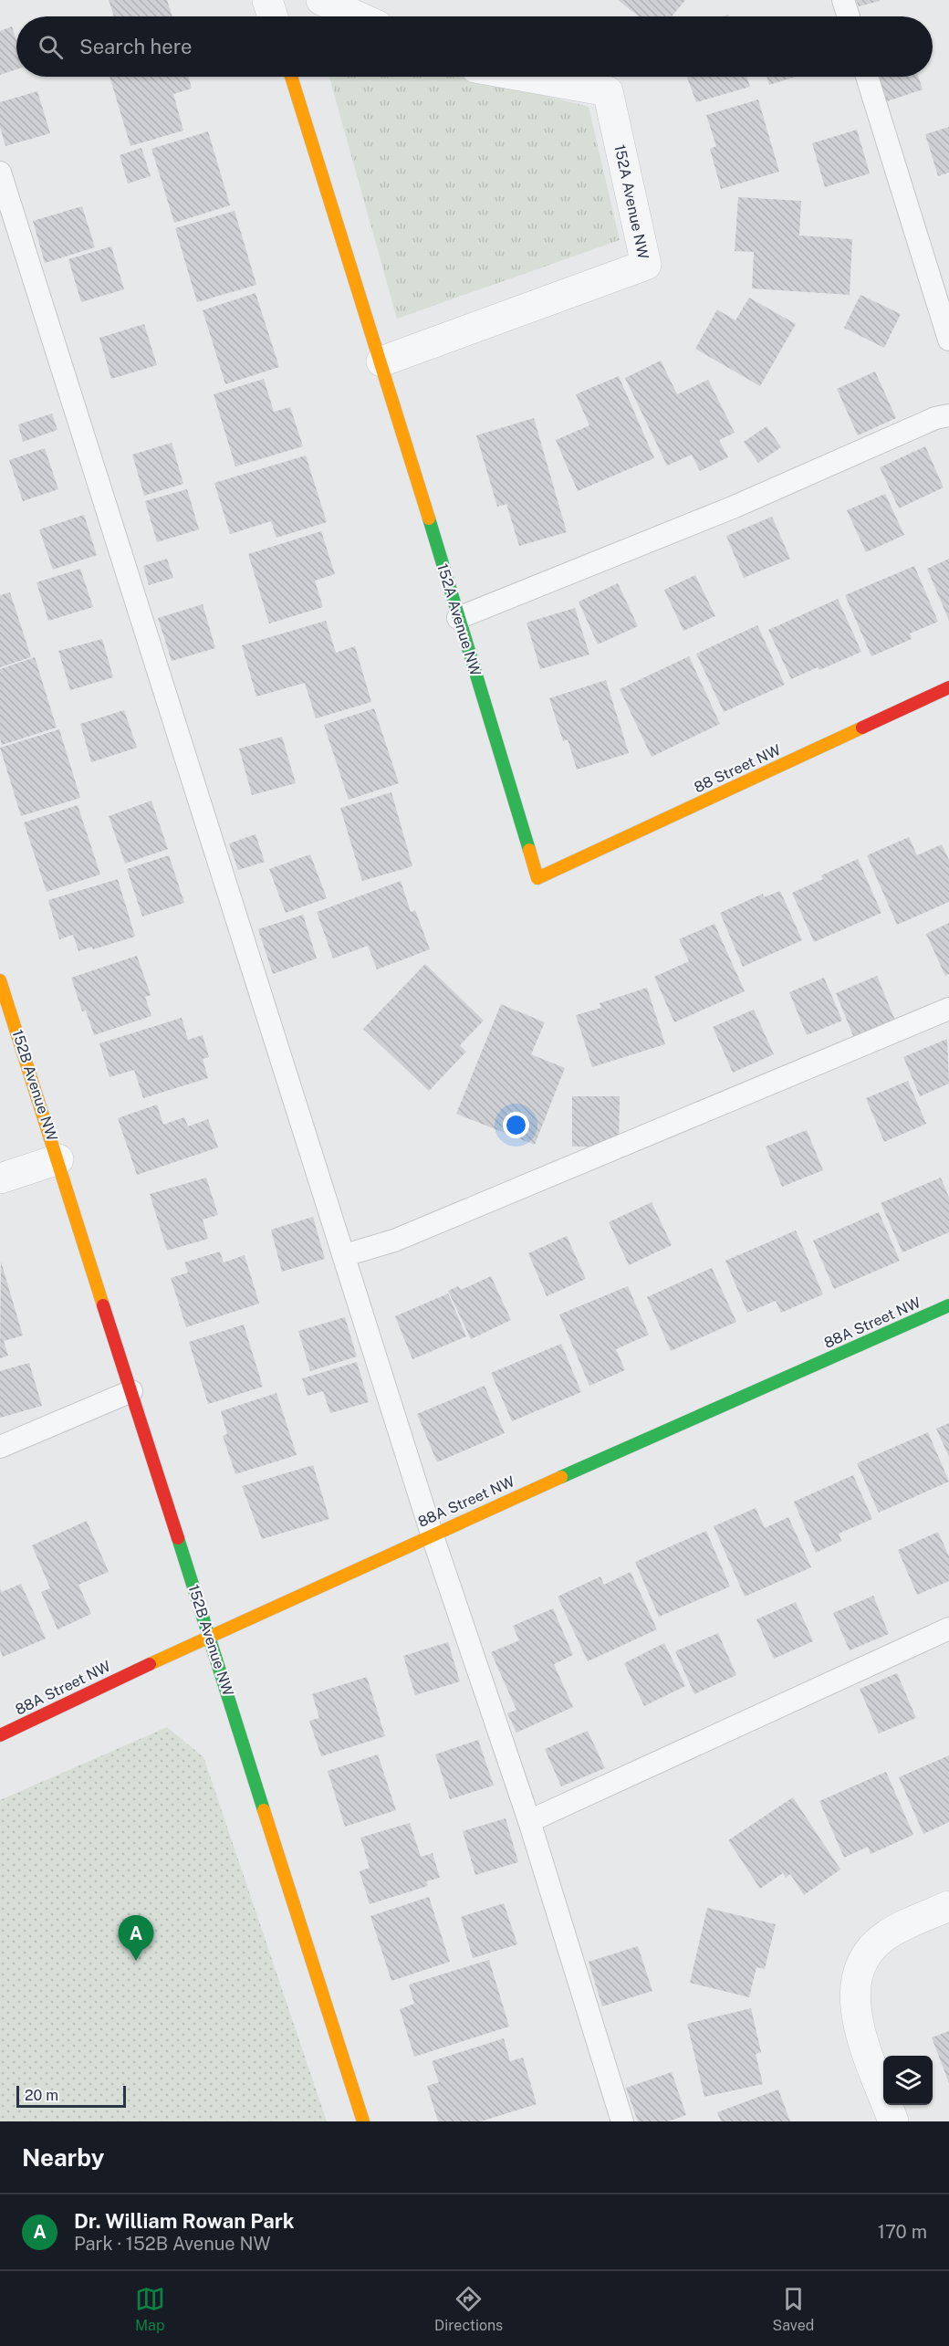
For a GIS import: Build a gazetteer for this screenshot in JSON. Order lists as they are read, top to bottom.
{
  "streets": {
    "street": [
      "152A Avenue NW",
      "88 Street NW",
      "152B Avenue NW",
      "88A Street NW"
    ]
  },
  "crossings": [
    ["152A Avenue NW", "88 Street NW"],
    ["152B Avenue NW", "88A Street NW"]
  ],
  "scale_bar": "20 m",
  "page": {
    "search": "Search here",
    "pins": "A",
    "scale": "20 m",
    "heading": "Nearby",
    "list": [
      {
        "mark": "A",
        "name": "Dr. William Rowan Park",
        "note": "Park · 152B Avenue NW",
        "value": "170 m"
      }
    ],
    "nav": ["Map", "Directions", "Saved"]
  }
}
